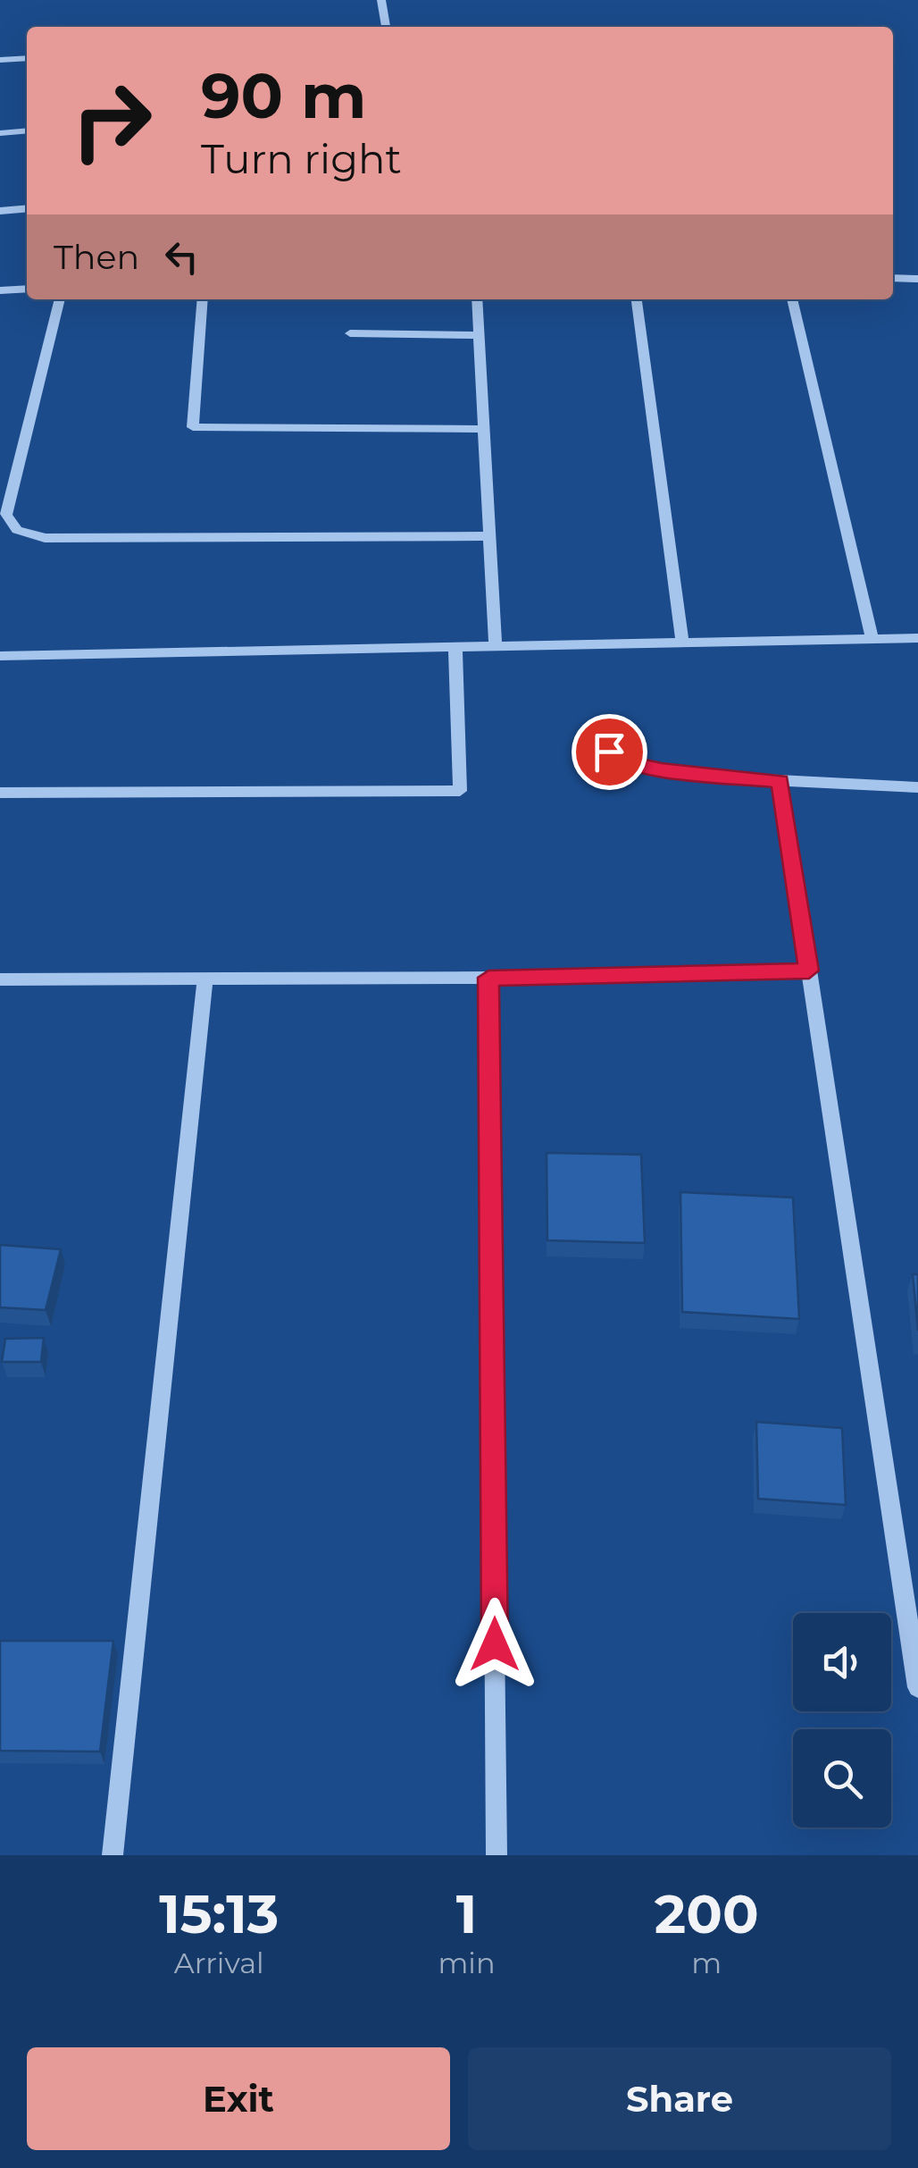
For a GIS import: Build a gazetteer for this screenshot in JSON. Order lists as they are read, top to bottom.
{
  "page": {
    "turn": ["90 m", "Turn right"],
    "then": "Then",
    "eta": [
      "15:13",
      "Arrival",
      "1",
      "min",
      "200",
      "m"
    ],
    "buttons": ["Exit", "Share"]
  }
}
